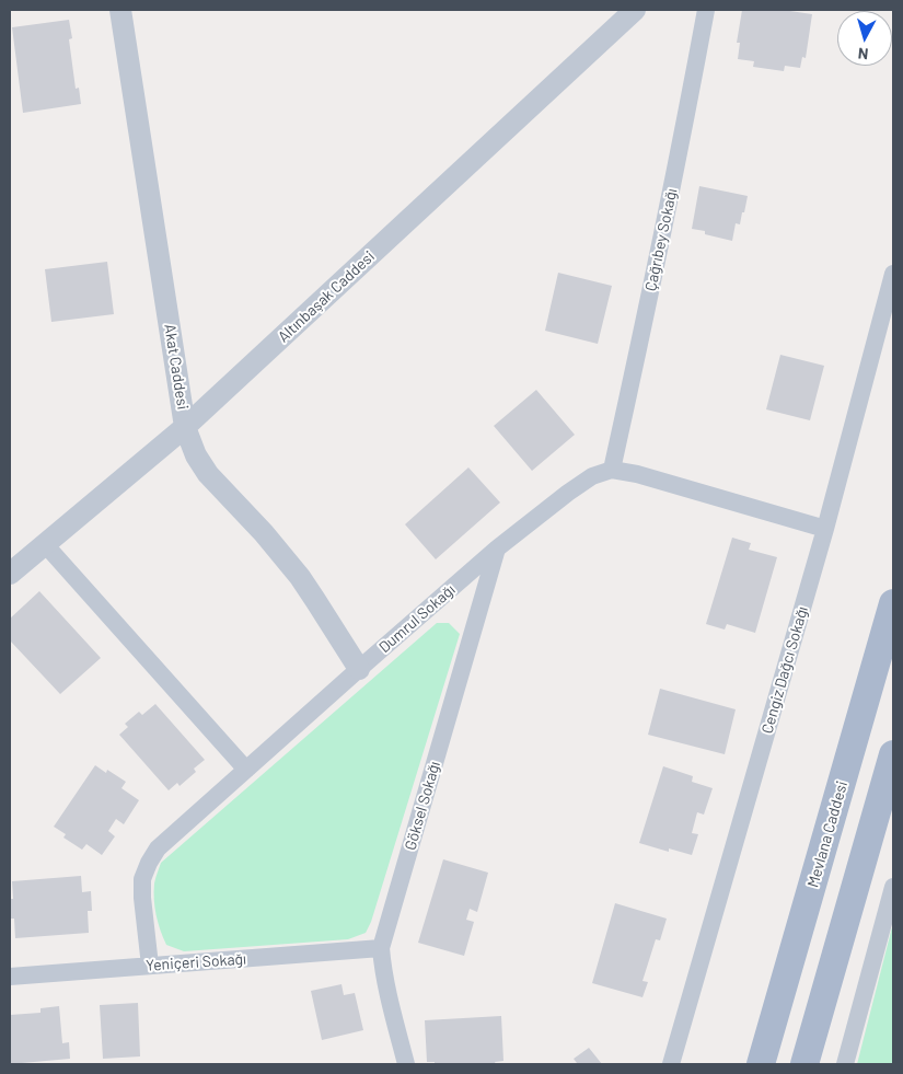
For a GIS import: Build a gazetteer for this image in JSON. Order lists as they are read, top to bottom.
{
  "streets": {
    "main road": ["Mevlana Caddesi"],
    "street": [
      "Çağrıbey Sokağı",
      "Altınbaşak Caddesi",
      "Akat Caddesi",
      "Dumrul Sokağı",
      "Cengiz Dağcı Sokağı",
      "Göksel Sokağı",
      "Yeniçeri Sokağı"
    ]
  },
  "crossings": [
    ["Çağrıbey Sokağı", "Dumrul Sokağı"],
    ["Altınbaşak Caddesi", "Akat Caddesi"],
    ["Akat Caddesi", "Dumrul Sokağı"],
    ["Dumrul Sokağı", "Göksel Sokağı"],
    ["Dumrul Sokağı", "Yeniçeri Sokağı"],
    ["Göksel Sokağı", "Yeniçeri Sokağı"]
  ],
  "north": "bottom"
}
